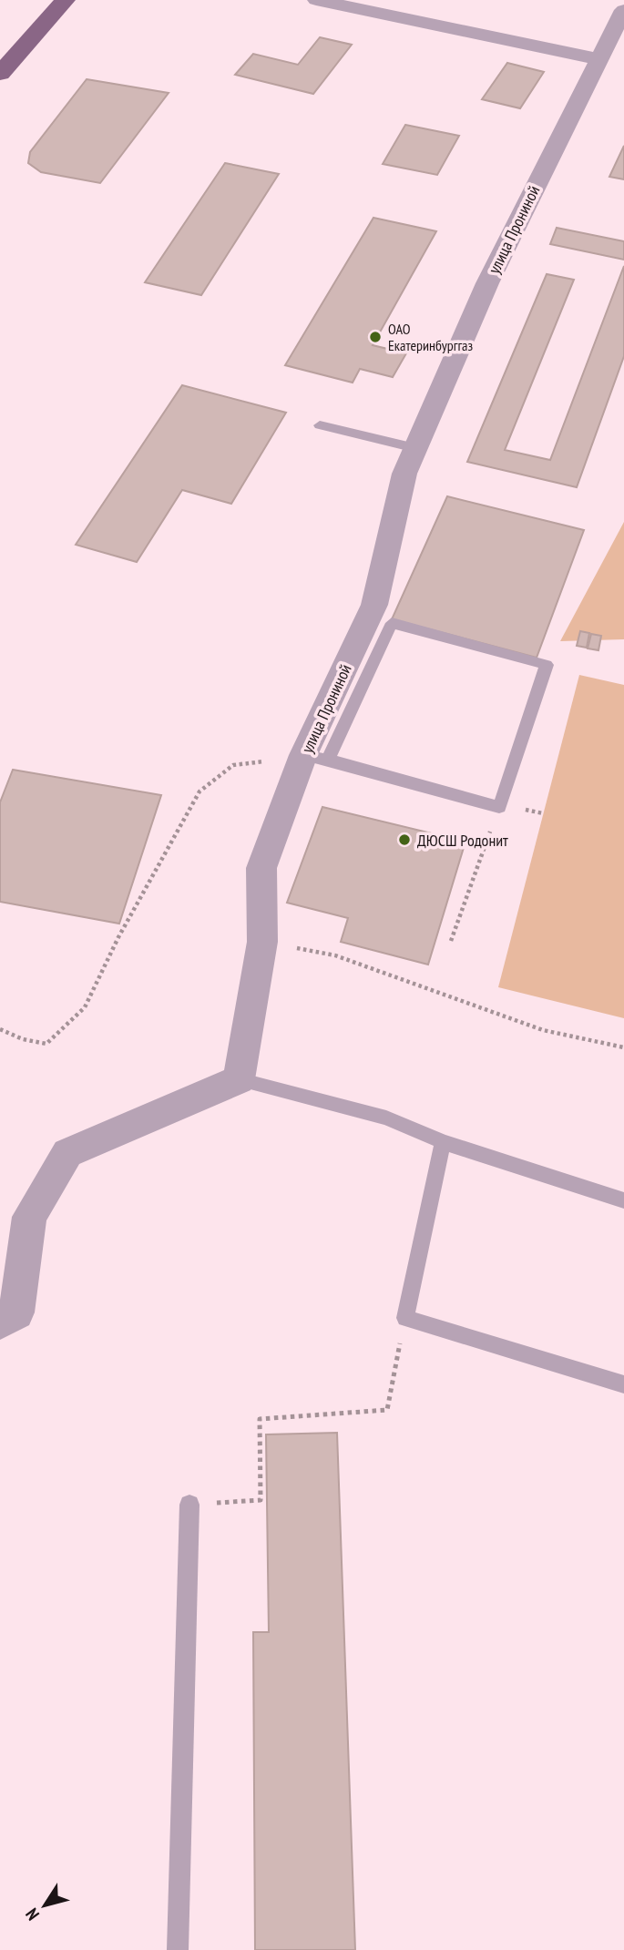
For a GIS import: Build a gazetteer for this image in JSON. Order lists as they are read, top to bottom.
{
  "streets": {
    "street": ["улица Прониной"]
  },
  "places": ["ОАО Екатеринбурггаз", "ДЮСШ Родонит"],
  "north": "bottom left"
}
